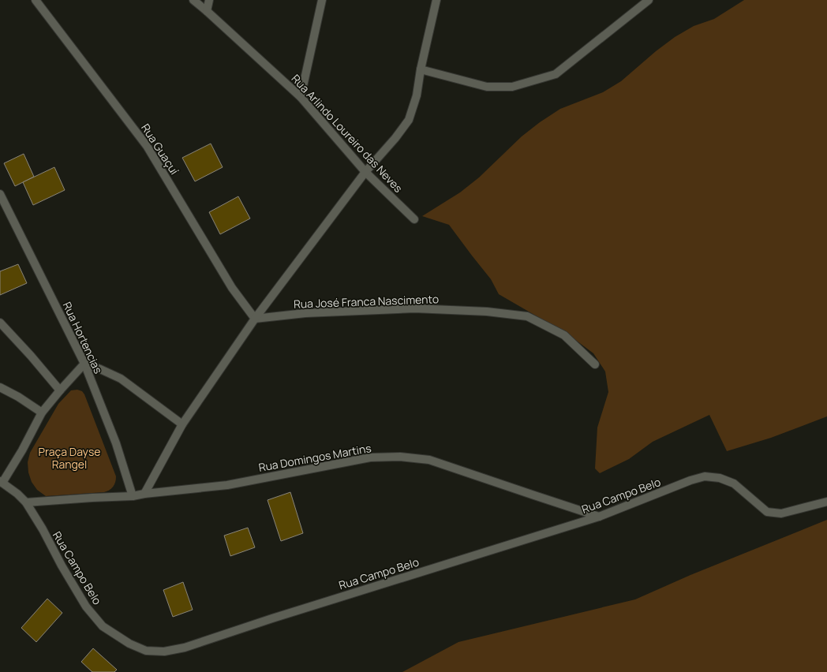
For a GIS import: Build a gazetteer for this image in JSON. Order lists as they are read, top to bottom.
{
  "streets": {
    "street": [
      "Rua Arlindo Loureiro das Neves",
      "Rua Guaçuí",
      "Rua José Franca Nascimento",
      "Rua Hortencias",
      "Rua Domingos Martins",
      "Rua Campo Belo"
    ]
  },
  "crossings": [
    ["Rua Guaçuí", "Rua José Franca Nascimento"],
    ["Rua Hortencias", "Rua Domingos Martins"],
    ["Rua Domingos Martins", "Rua Campo Belo"]
  ],
  "parks": ["Praça Dayse Rangel"]
}
